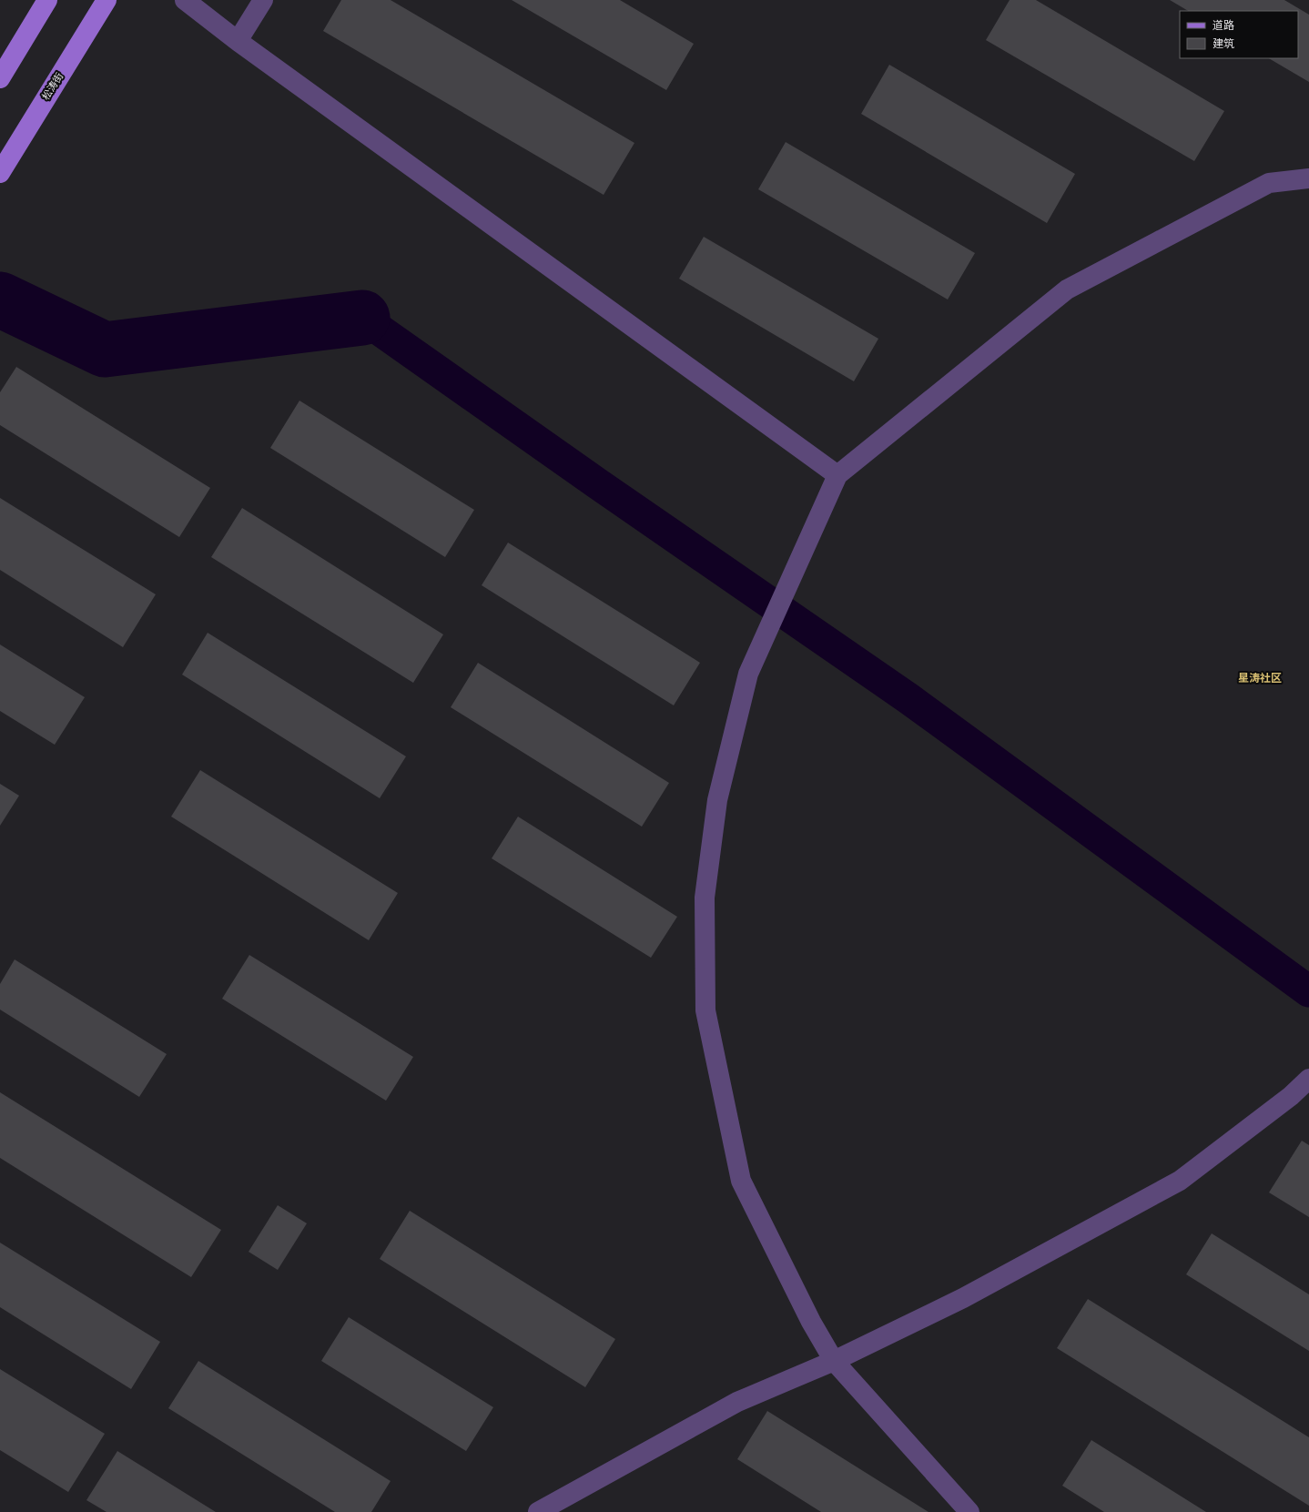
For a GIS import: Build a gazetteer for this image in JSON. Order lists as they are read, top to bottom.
{
  "streets": {
    "main road": ["松涛街"]
  },
  "districts": ["星涛社区"],
  "legend": ["道路", "建筑"]
}
